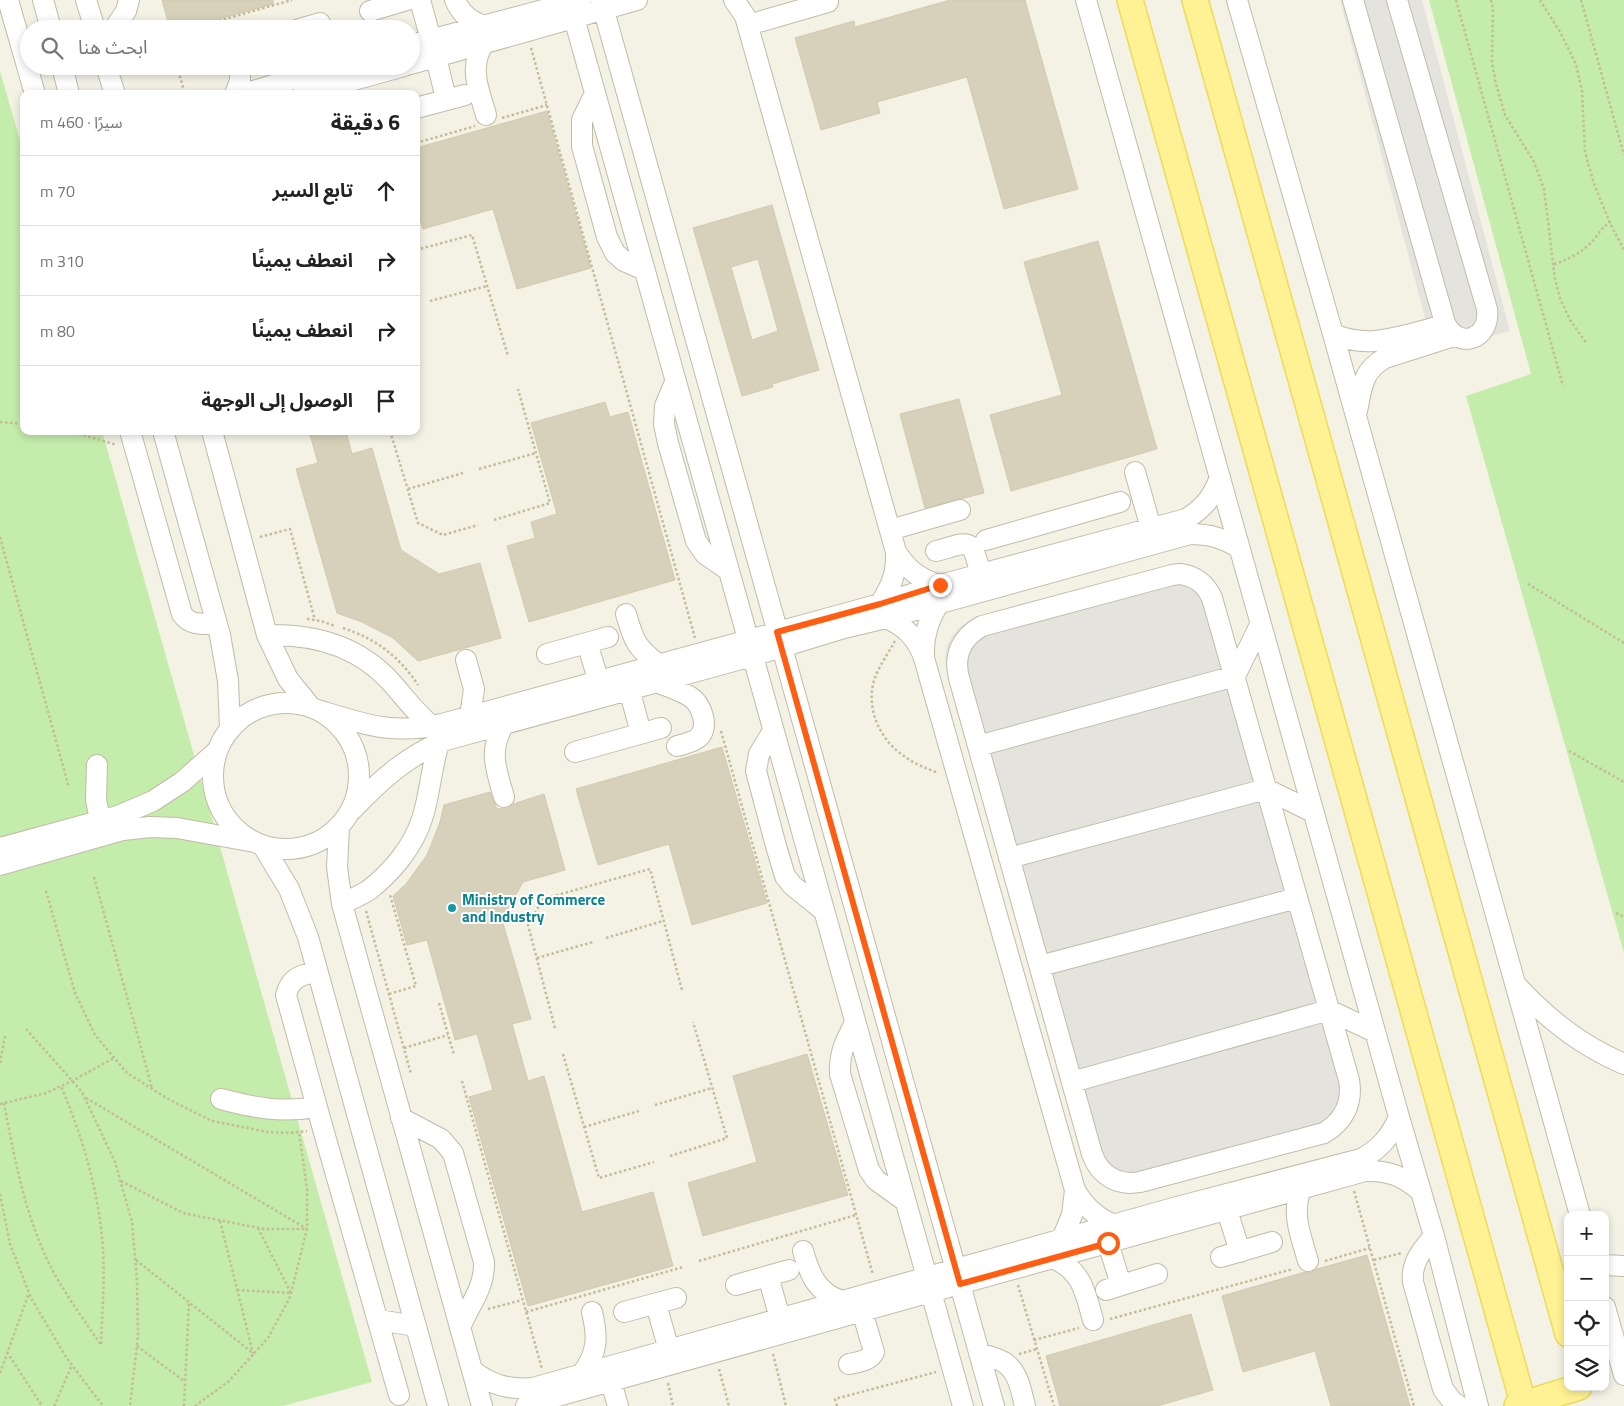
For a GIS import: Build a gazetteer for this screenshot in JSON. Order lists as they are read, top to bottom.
{
  "places": ["Ministry of Commerce and Industry"],
  "page": {
    "search": "ابحث هنا",
    "heading": ["6 دقيقة", "سيرًا · 460 m"],
    "list": [
      ["تابع السير", "70 m"],
      ["انعطف يمينًا", "310 m"],
      ["انعطف يمينًا", "80 m"],
      "الوصول إلى الوجهة"
    ],
    "map_buttons": ["+", "−"]
  }
}
